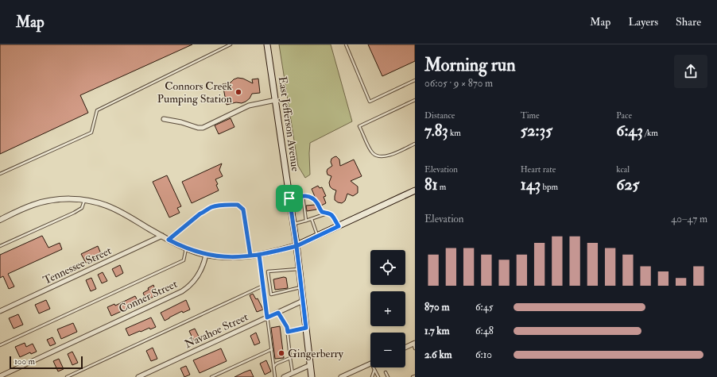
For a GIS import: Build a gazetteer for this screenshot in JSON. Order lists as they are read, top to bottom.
{
  "streets": {
    "main road": ["East Jefferson Avenue"],
    "street": ["Tennessee Street", "Conner Street", "Navahoe Street"]
  },
  "crossings": [
    ["East Jefferson Avenue", "Navahoe Street"]
  ],
  "places": ["Connors Creek Pumping Station", "Gingerberry"],
  "scale_bar": "100 m",
  "page": {
    "header": "Map",
    "nav": ["Map", "Layers", "Share"],
    "heading": ["Morning run", "06:05 · 9 × 870 m"],
    "stats": [
      ["Distance", "7.83 km"],
      ["Time", "52:35"],
      ["Pace", "6:43 /km"],
      ["Elevation", "81 m"],
      ["Heart rate", "143 bpm"],
      ["kcal", "625"]
    ],
    "chart": ["Elevation", "40–47 m"],
    "map_buttons": ["+", "−"],
    "list": [
      {
        "name": "870 m",
        "note": "6:45"
      },
      {
        "name": "1.7 km",
        "note": "6:48"
      },
      {
        "name": "2.6 km",
        "note": "6:10"
      }
    ],
    "scale": "100 m"
  }
}
